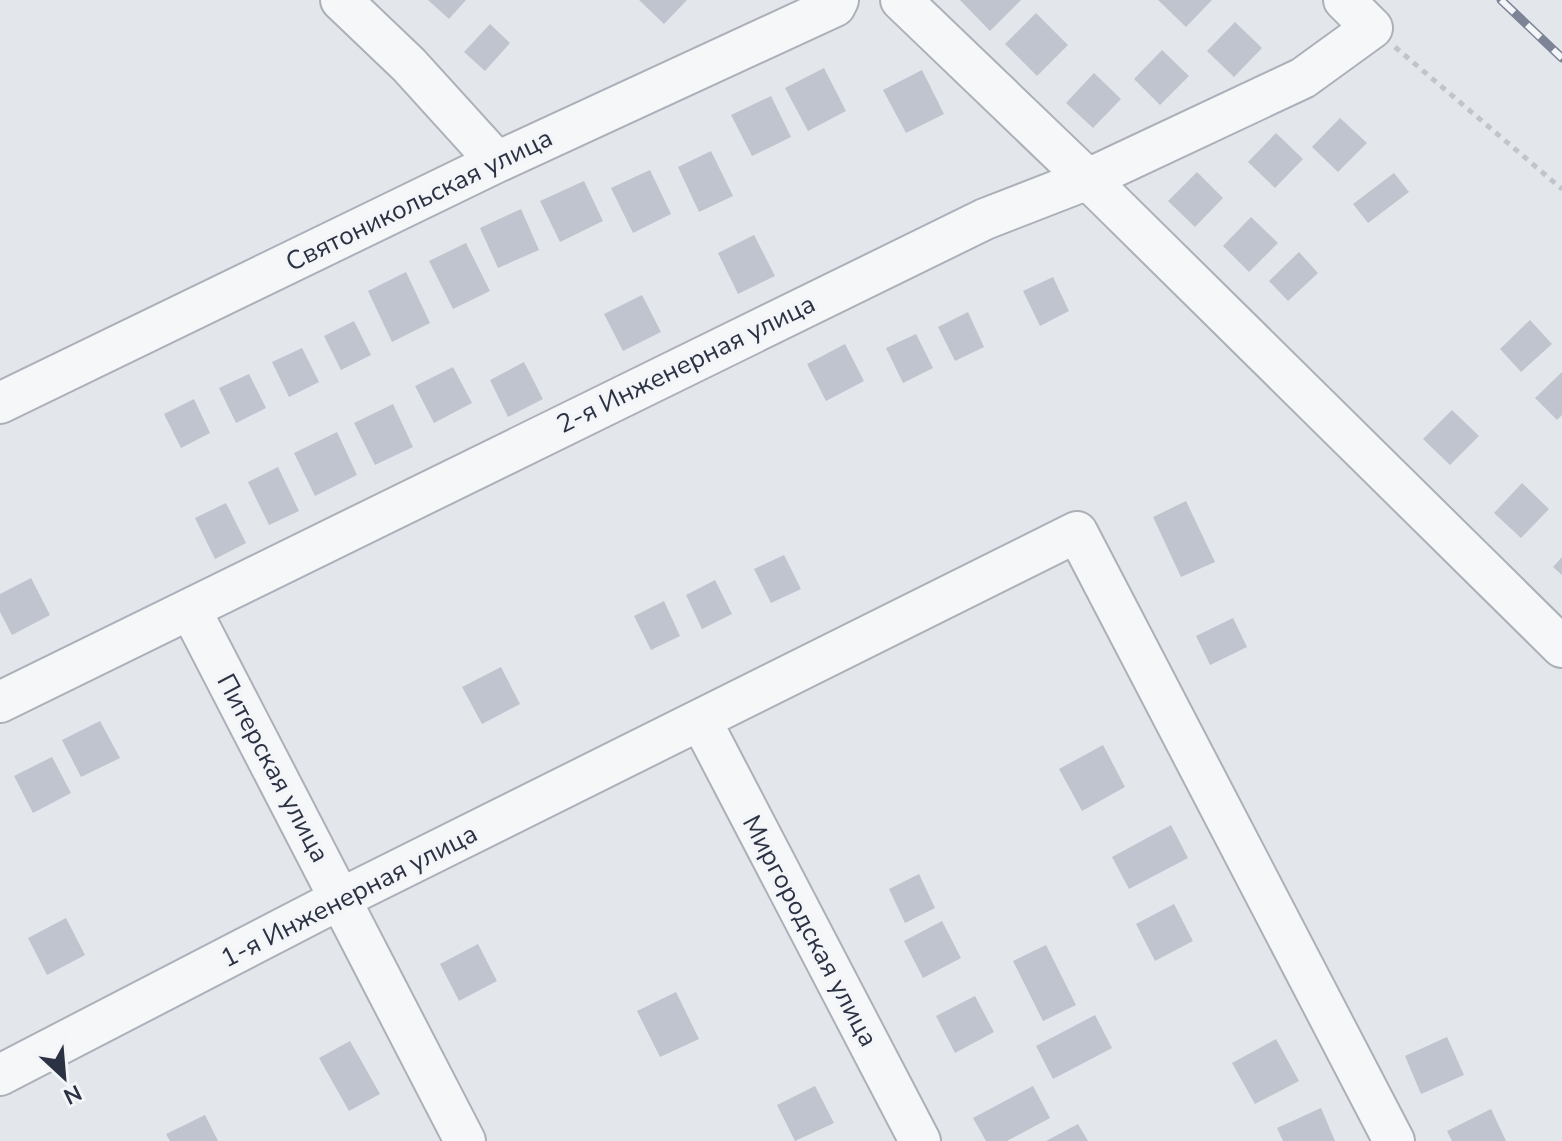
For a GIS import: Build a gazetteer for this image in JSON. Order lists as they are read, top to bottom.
{
  "streets": {
    "street": [
      "Святоникольская улица",
      "2-я Инженерная улица",
      "Питерская улица",
      "1-я Инженерная улица",
      "Миргородская улица"
    ]
  },
  "crossings": [
    ["2-я Инженерная улица", "Питерская улица"],
    ["Питерская улица", "1-я Инженерная улица"],
    ["1-я Инженерная улица", "Миргородская улица"]
  ],
  "north": "bottom right"
}
